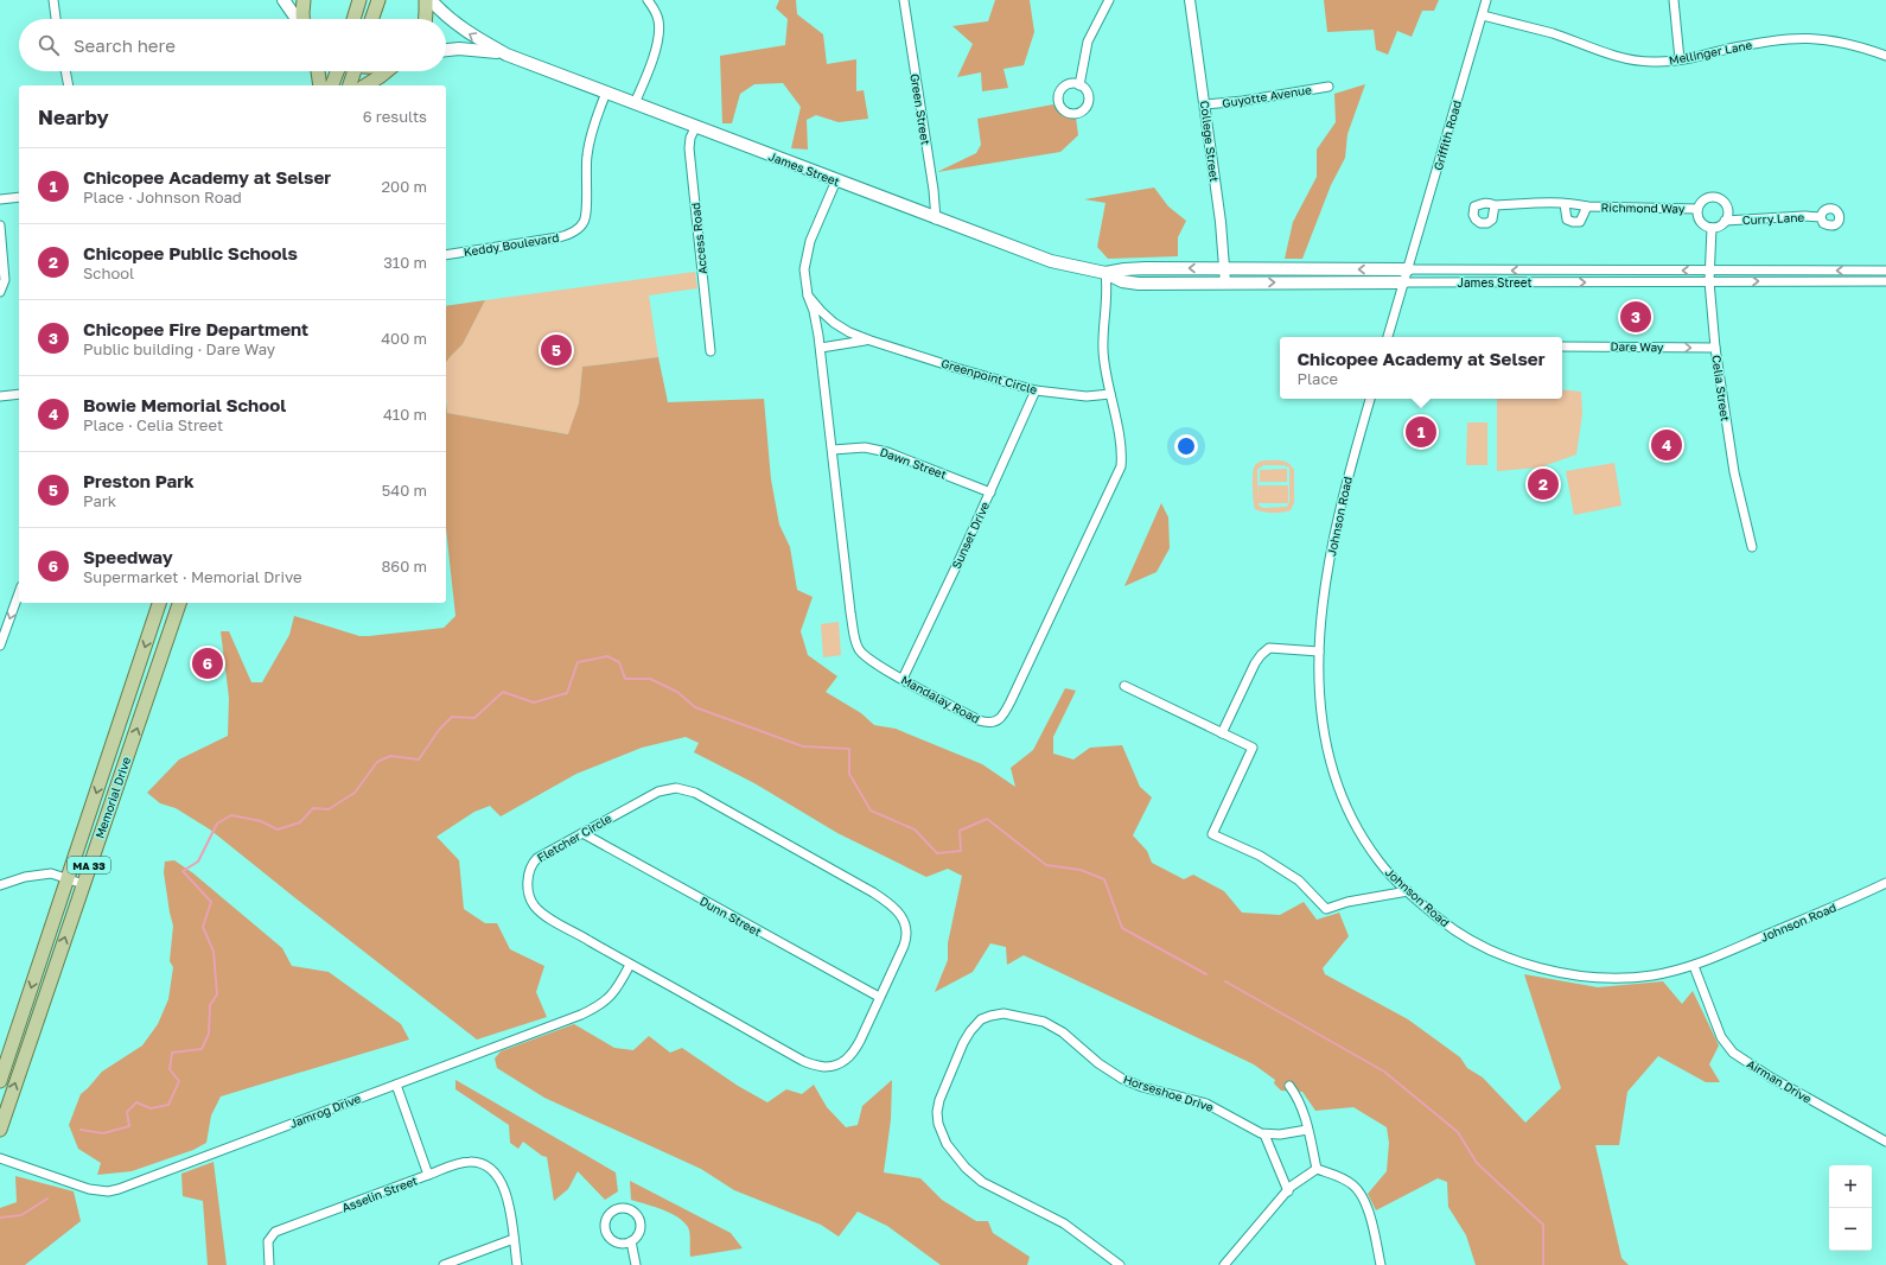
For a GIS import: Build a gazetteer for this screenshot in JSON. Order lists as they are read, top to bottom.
{
  "streets": {
    "main road": ["James Street", "Memorial Drive", "MA 33"],
    "street": [
      "Mellinger Lane",
      "Guyotte Avenue",
      "Green Street",
      "Griffith Road",
      "College Street",
      "Richmond Way",
      "Curry Lane",
      "Access Road",
      "Keddy Boulevard",
      "Dare Way",
      "Greenpoint Circle",
      "Celia Street",
      "Dawn Street",
      "Johnson Road",
      "Sunset Drive",
      "Mandalay Road",
      "Fletcher Circle",
      "Dunn Street",
      "Airman Drive",
      "Horseshoe Drive",
      "Jamrog Drive",
      "Asselin Street"
    ]
  },
  "crossings": [
    ["Mellinger Lane", "Griffith Road"],
    ["Guyotte Avenue", "College Street"],
    ["Green Street", "James Street"],
    ["Griffith Road", "James Street"],
    ["College Street", "James Street"],
    ["James Street", "Access Road"],
    ["James Street", "Keddy Boulevard"],
    ["James Street", "Celia Street"],
    ["James Street", "Mandalay Road"],
    ["Richmond Way", "Curry Lane"],
    ["Richmond Way", "Celia Street"],
    ["Curry Lane", "Celia Street"],
    ["Dare Way", "Celia Street"],
    ["Greenpoint Circle", "Sunset Drive"],
    ["Greenpoint Circle", "Mandalay Road"],
    ["Dawn Street", "Sunset Drive"],
    ["Dawn Street", "Mandalay Road"],
    ["Johnson Road", "Airman Drive"],
    ["Sunset Drive", "Mandalay Road"],
    ["Fletcher Circle", "Dunn Street"],
    ["Fletcher Circle", "Jamrog Drive"],
    ["Jamrog Drive", "Asselin Street"]
  ],
  "one_way": ["Dare Way"],
  "page": {
    "search": "Search here",
    "heading": ["Nearby", "6 results"],
    "list": [
      {
        "mark": "1",
        "name": "Chicopee Academy at Selser",
        "note": "Place · Johnson Road",
        "value": "200 m"
      },
      {
        "mark": "2",
        "name": "Chicopee Public Schools",
        "note": "School",
        "value": "310 m"
      },
      {
        "mark": "3",
        "name": "Chicopee Fire Department",
        "note": "Public building · Dare Way",
        "value": "400 m"
      },
      {
        "mark": "4",
        "name": "Bowie Memorial School",
        "note": "Place · Celia Street",
        "value": "410 m"
      },
      {
        "mark": "5",
        "name": "Preston Park",
        "note": "Park",
        "value": "540 m"
      },
      {
        "mark": "6",
        "name": "Speedway",
        "note": "Supermarket · Memorial Drive",
        "value": "860 m"
      }
    ],
    "pins": [
      "3",
      "5",
      "1",
      "4",
      "2",
      "6"
    ],
    "popup": ["Chicopee Academy at Selser", "Place"],
    "map_buttons": ["+", "−"]
  }
}
